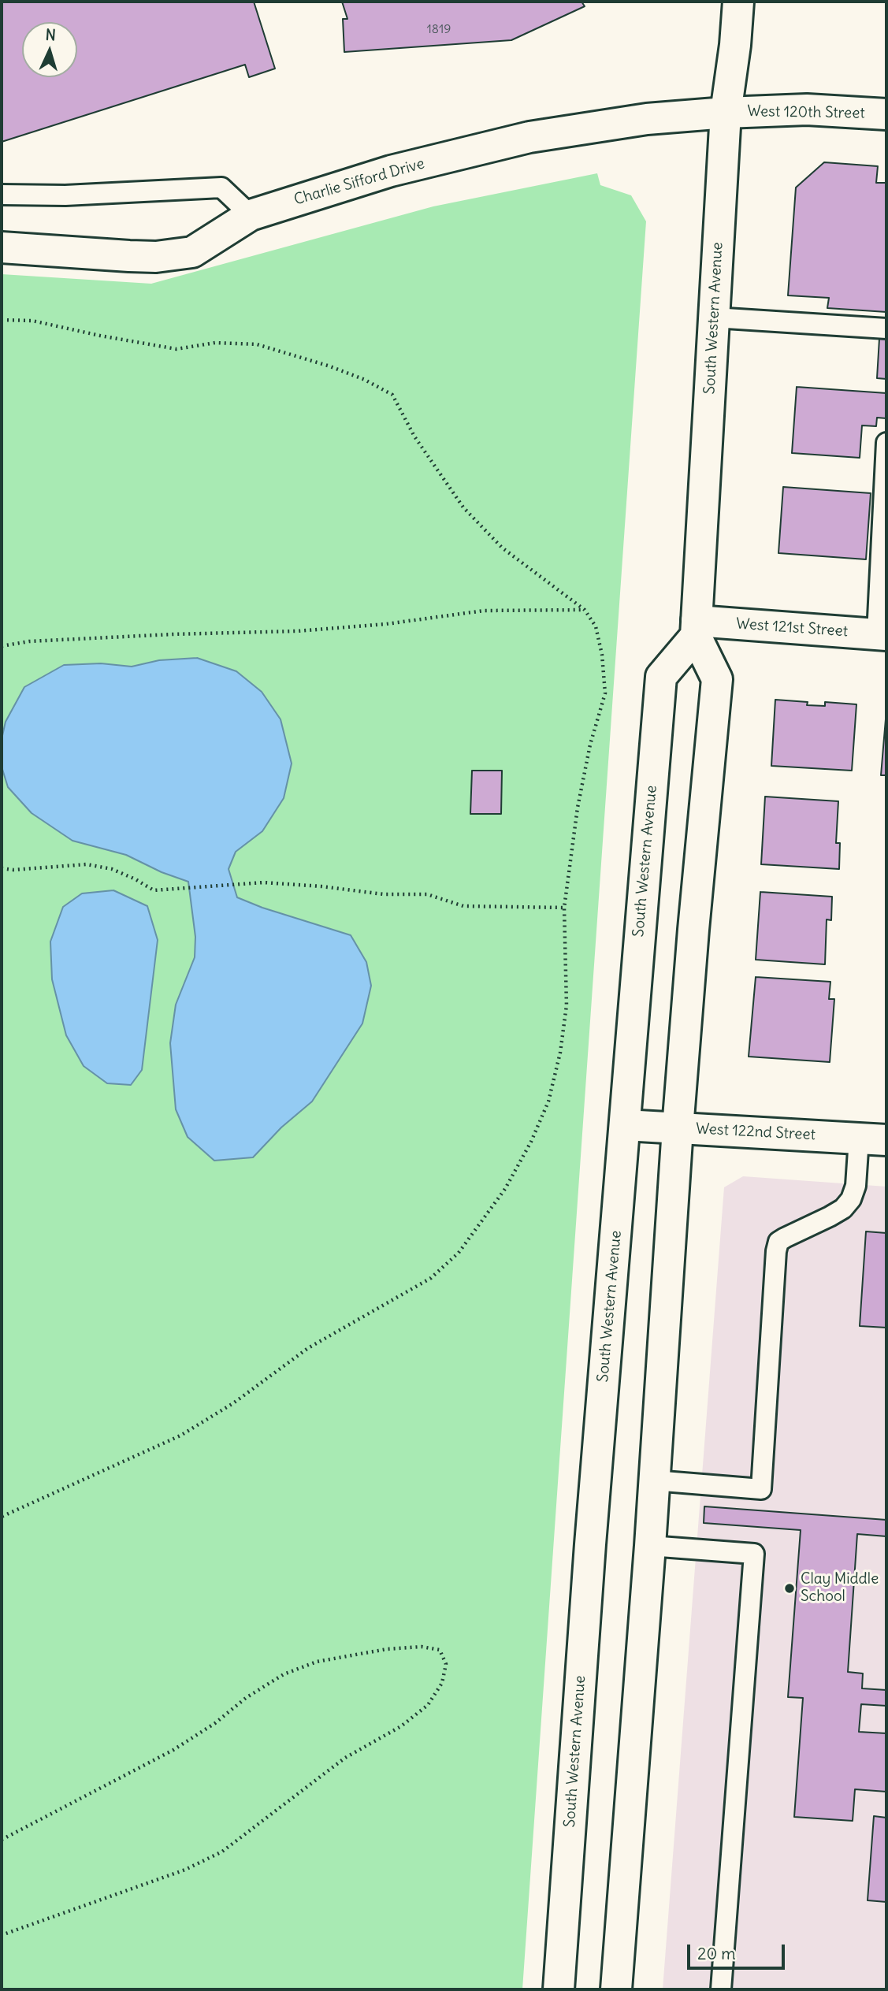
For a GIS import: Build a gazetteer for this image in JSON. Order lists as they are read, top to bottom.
{
  "streets": {
    "main road": [
      "West 120th Street",
      "Charlie Sifford Drive",
      "South Western Avenue",
      "West 121st Street",
      "West 122nd Street"
    ]
  },
  "crossings": [
    ["West 120th Street", "Charlie Sifford Drive"],
    ["West 120th Street", "South Western Avenue"],
    ["Charlie Sifford Drive", "South Western Avenue"],
    ["South Western Avenue", "West 121st Street"],
    ["South Western Avenue", "West 122nd Street"]
  ],
  "places": ["Clay Middle School"],
  "house_numbers": ["1819"],
  "scale_bar": "20 m",
  "north": "top"
}
